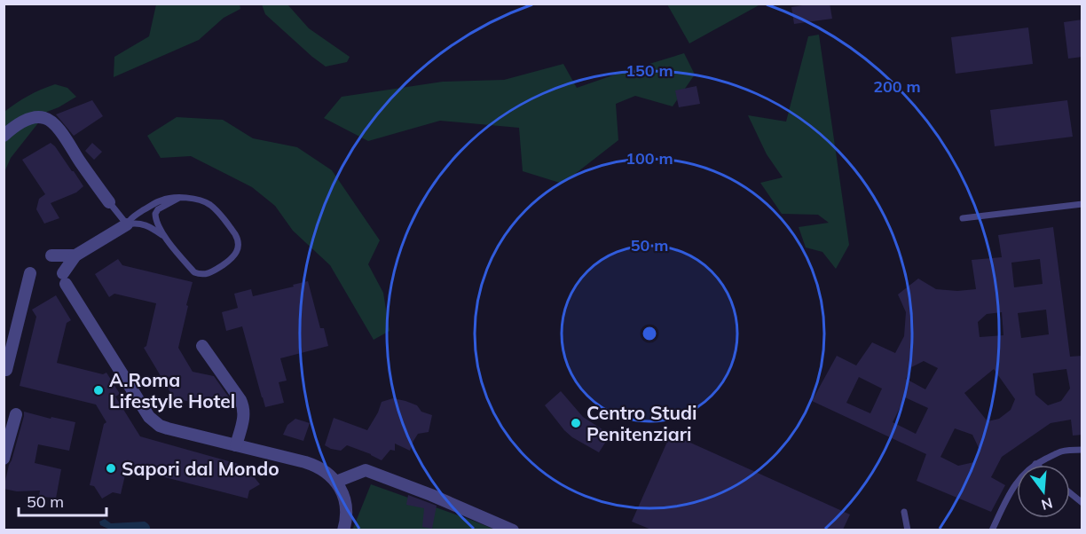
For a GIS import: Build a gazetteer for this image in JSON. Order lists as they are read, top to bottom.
{
  "places": ["A.Roma Lifestyle Hotel", "Centro Studi Penitenziari", "Sapori dal Mondo"],
  "scale_bar": "50 m",
  "north": "bottom",
  "rings": [
    "150 m",
    "200 m",
    "100 m",
    "50 m"
  ]
}
